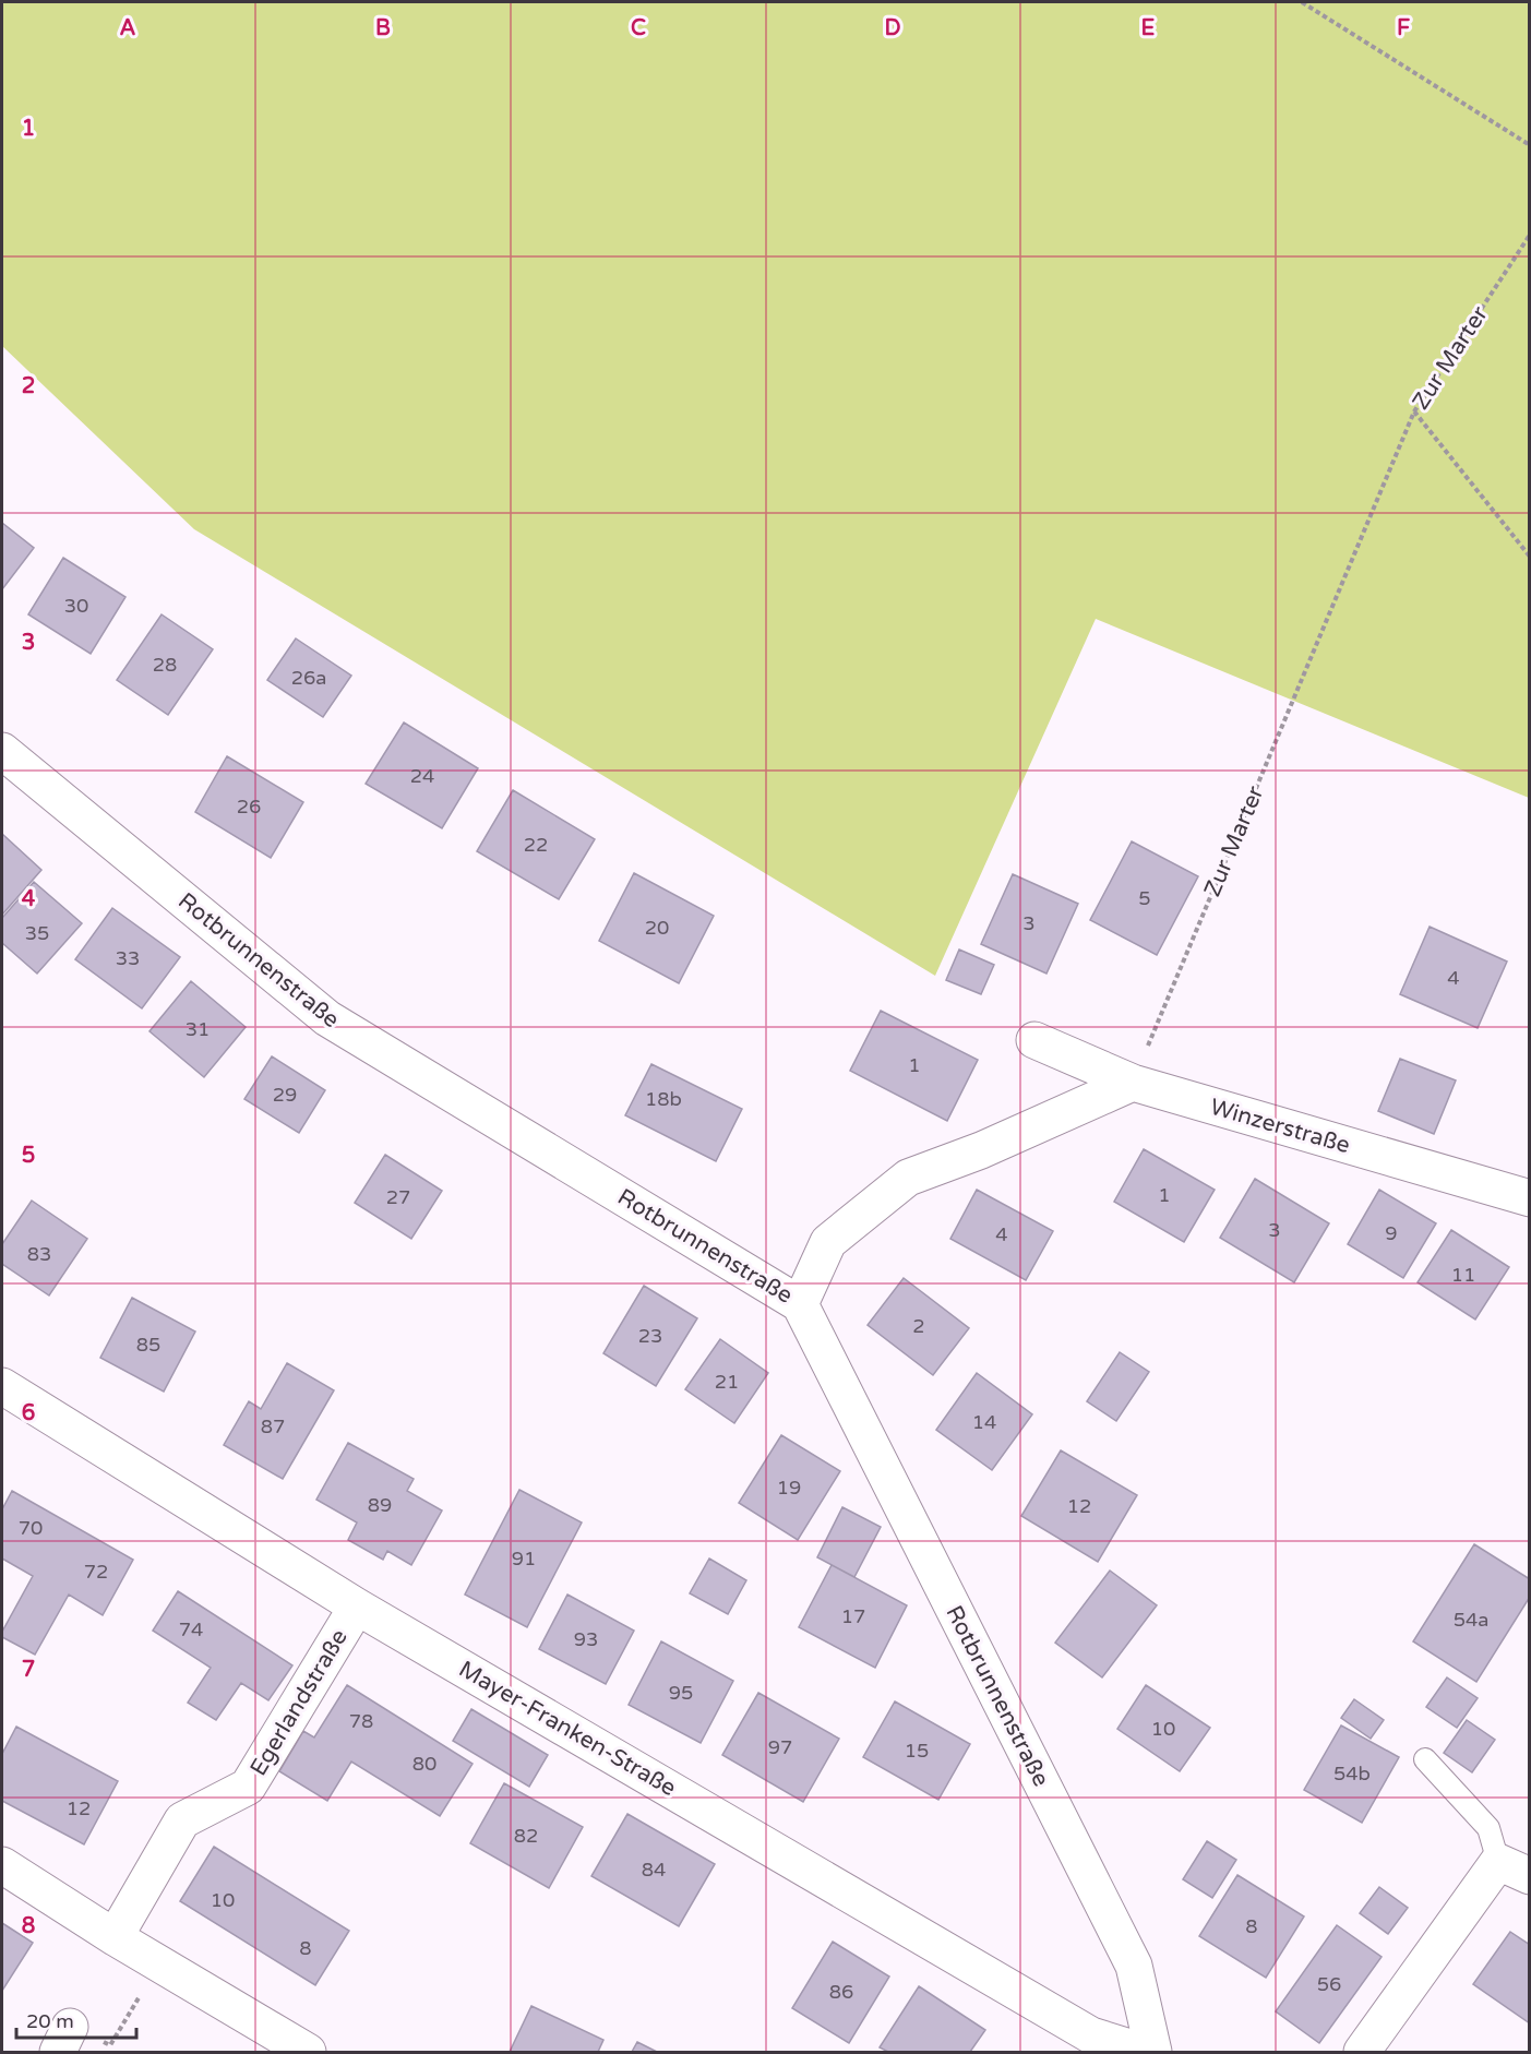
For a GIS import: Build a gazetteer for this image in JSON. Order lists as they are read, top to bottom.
{
  "streets": {
    "street": [
      "Rotbrunnenstraße",
      "Winzerstraße",
      "Egerlandstraße",
      "Mayer-Franken-Straße"
    ],
    "path": ["Zur Marter"]
  },
  "crossings": [
    ["Zur Marter", "Winzerstraße"],
    ["Egerlandstraße", "Mayer-Franken-Straße"]
  ],
  "house_numbers": [
    "30",
    "28",
    "26a",
    "24",
    "26",
    "22",
    "5",
    "3",
    "20",
    "35",
    "33",
    "4",
    "31",
    "1",
    "29",
    "18b",
    "1",
    "27",
    "3",
    "9",
    "4",
    "83",
    "11",
    "2",
    "23",
    "85",
    "21",
    "14",
    "87",
    "19",
    "89",
    "12",
    "70",
    "91",
    "72",
    "17",
    "54a",
    "74",
    "93",
    "95",
    "78",
    "10",
    "97",
    "15",
    "80",
    "54b",
    "12",
    "82",
    "84",
    "10",
    "8",
    "8",
    "56",
    "86"
  ],
  "scale_bar": "20 m",
  "grid": {
    "columns": [
      "A",
      "B",
      "C",
      "D",
      "E",
      "F"
    ],
    "rows": [
      "1",
      "2",
      "3",
      "4",
      "5",
      "6",
      "7",
      "8"
    ]
  }
}
